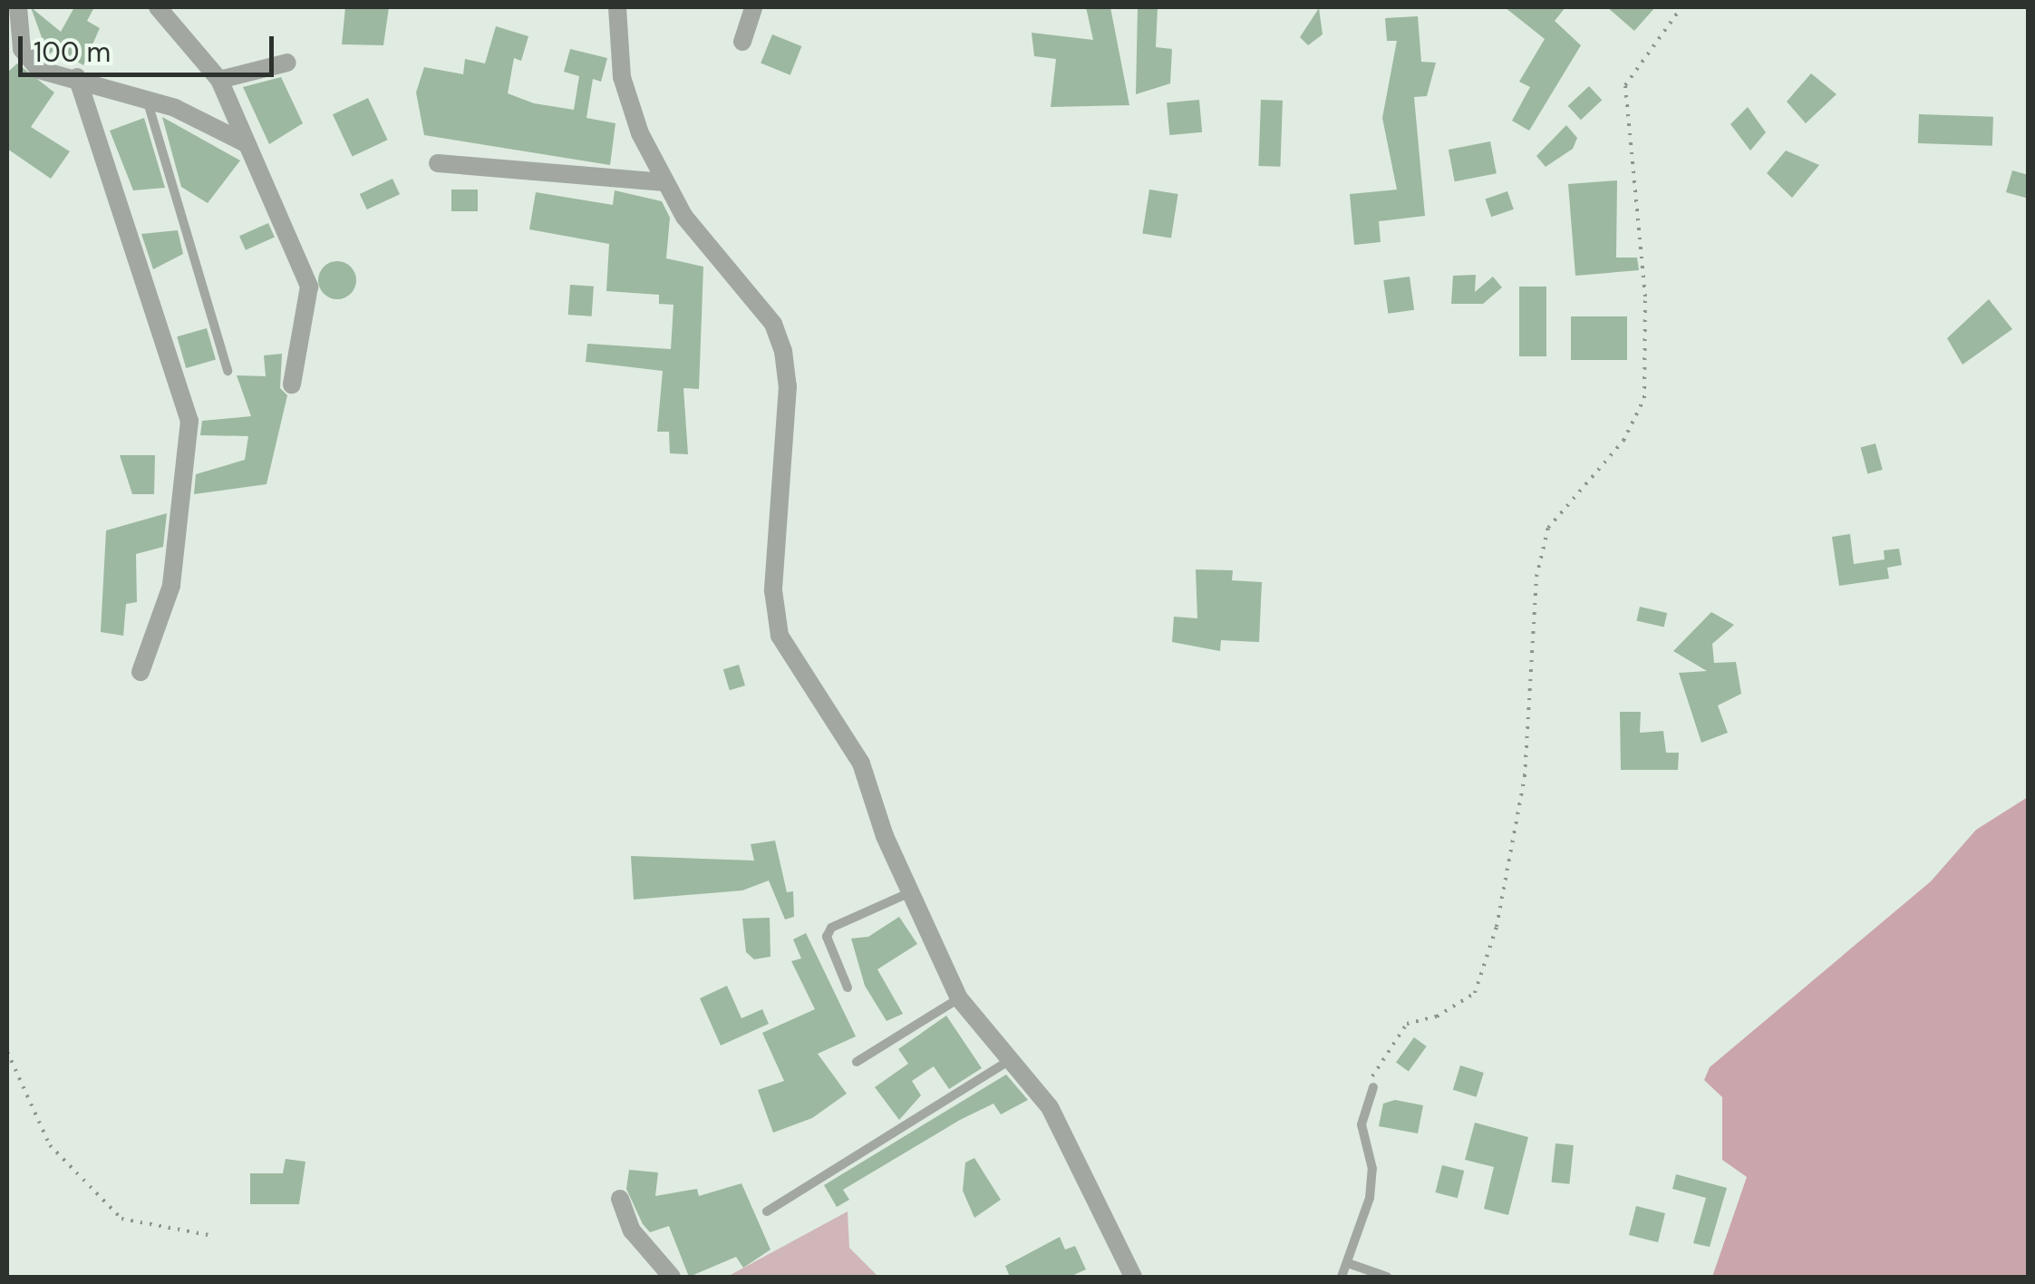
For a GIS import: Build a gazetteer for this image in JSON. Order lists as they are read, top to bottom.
{
  "scale_bar": "100 m"
}
